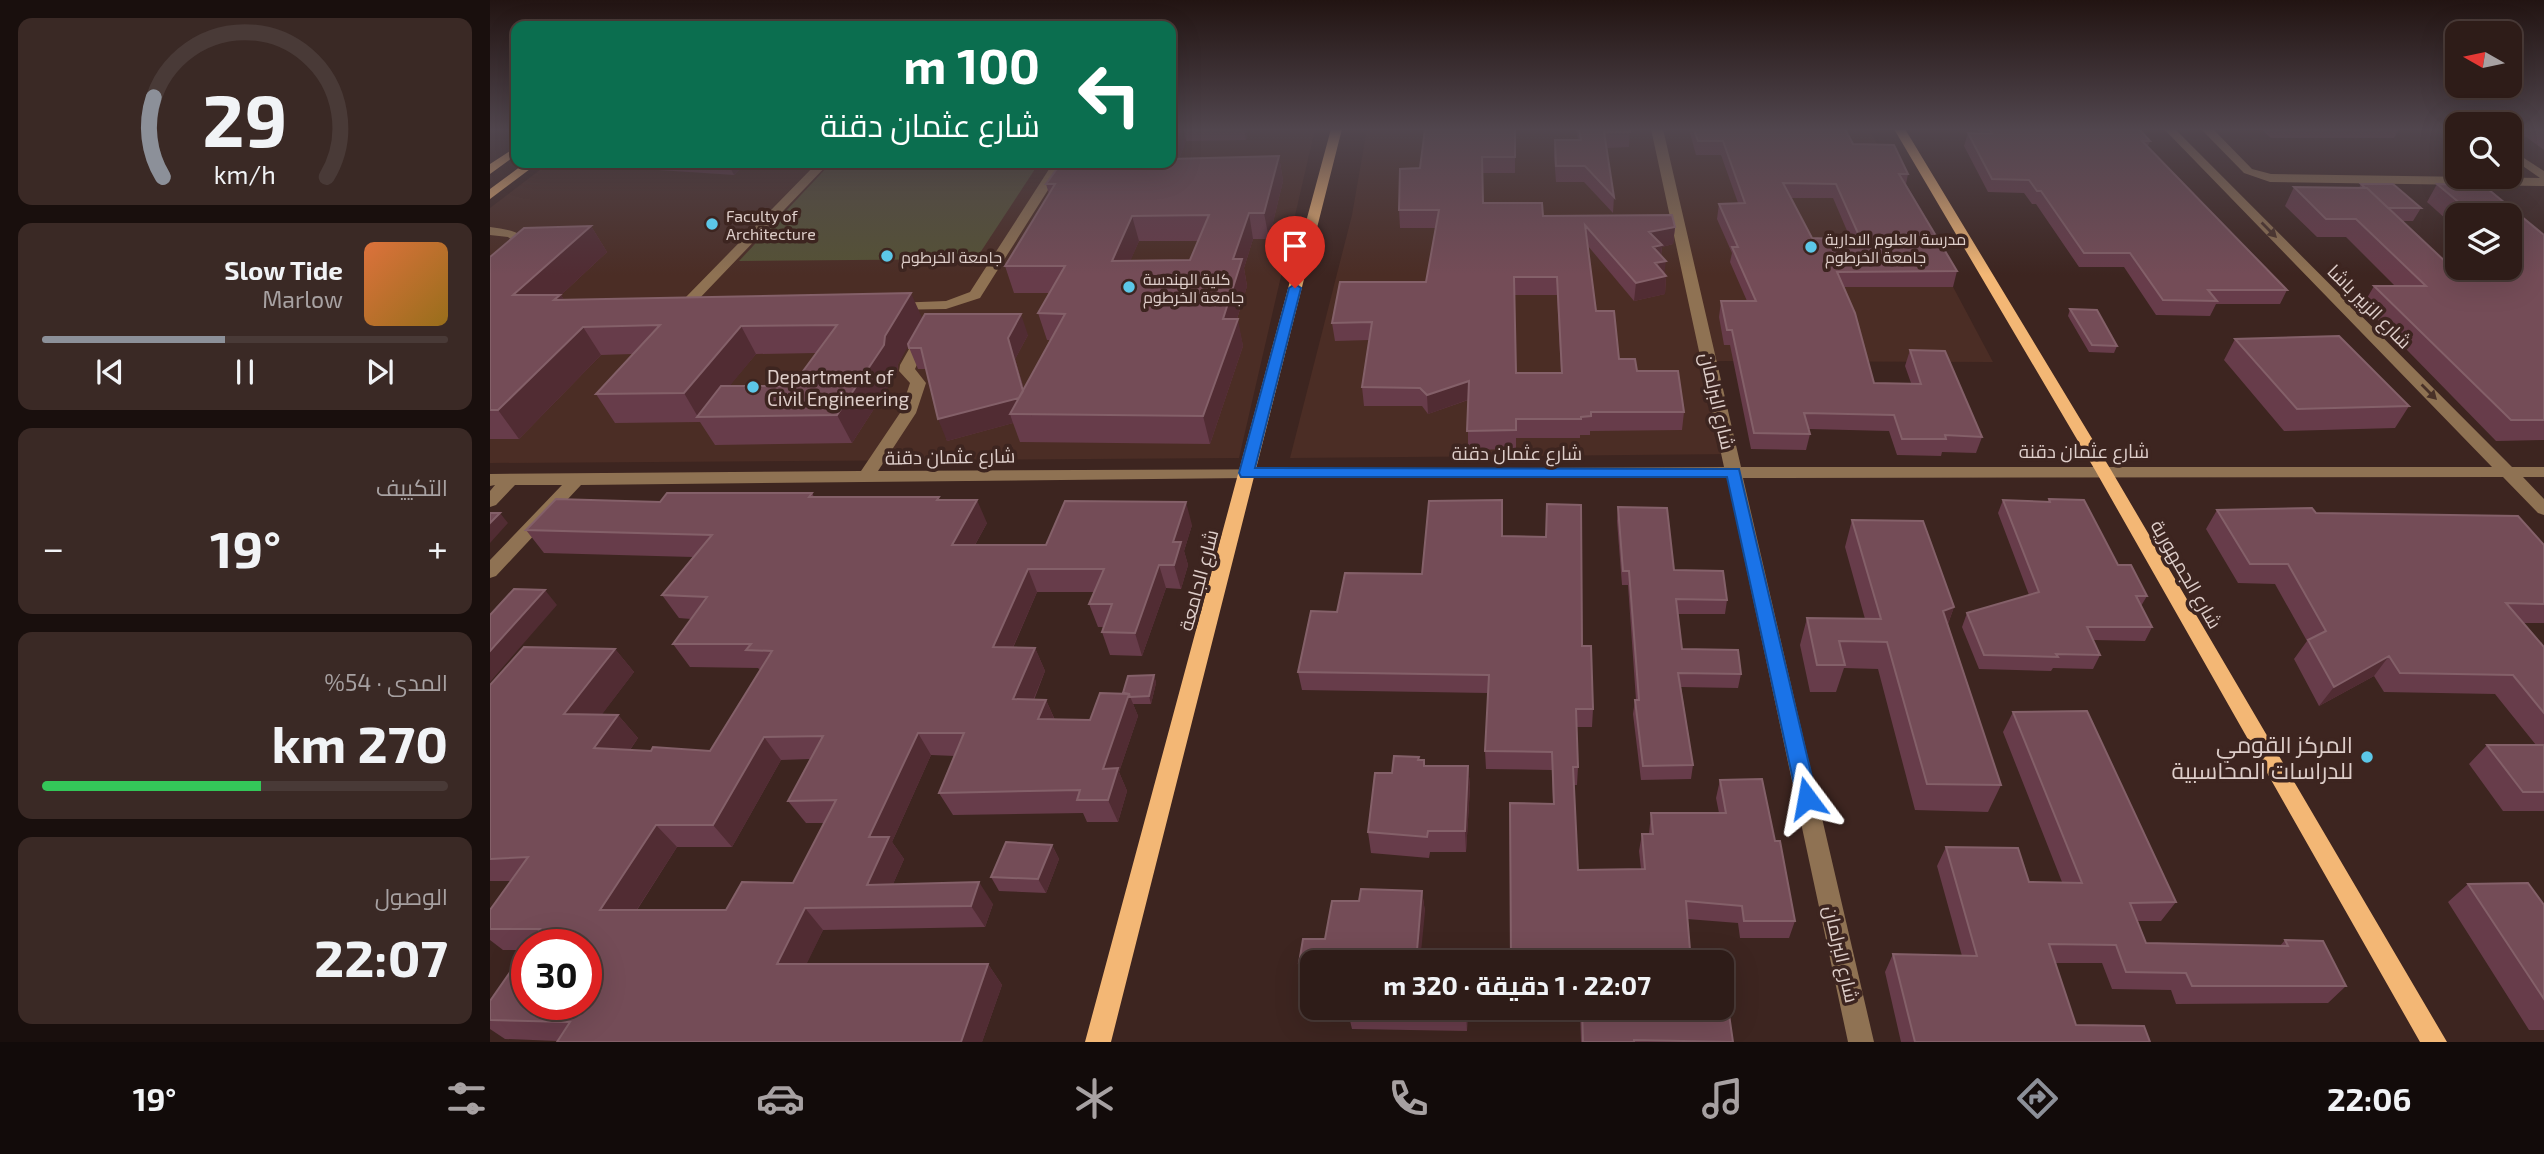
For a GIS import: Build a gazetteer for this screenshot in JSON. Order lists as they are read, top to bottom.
{
  "streets": {
    "main road": ["شارع الجمهورية", "شارع الجامعة"],
    "street": ["شارع الزبير باشا", "شارع البرلمان", "شارع عثمان دقنة"]
  },
  "crossings": [
    ["شارع الزبير باشا", "شارع عثمان دقنة"],
    ["شارع البرلمان", "شارع عثمان دقنة"],
    ["شارع عثمان دقنة", "شارع الجمهورية"],
    ["شارع عثمان دقنة", "شارع الجامعة"]
  ],
  "one_way": ["شارع الزبير باشا"],
  "places": [
    "Faculty of Architecture",
    "مدرسة العلوم الادارية جامعة الخرطوم",
    "جامعة الخرطوم",
    "كلية الهندسة جامعة الخرطوم",
    "Department of Civil Engineering",
    "المركز القومي للدراسات المحاسبية"
  ],
  "north": "left",
  "page": {
    "turn": ["100 m", "شارع عثمان دقنة"],
    "song": ["Slow Tide", "Marlow"],
    "tile": [
      "التكييف",
      ["المدى · 54%", "270 km"],
      ["الوصول", "22:07"]
    ],
    "heat": ["−", "19°", "+"],
    "limit": "30",
    "trip": "22:07 · 1 دقيقة · 320 m",
    "tabs": ["22:06", "19°"],
    "gauge": ["29", "km/h"]
  }
}
